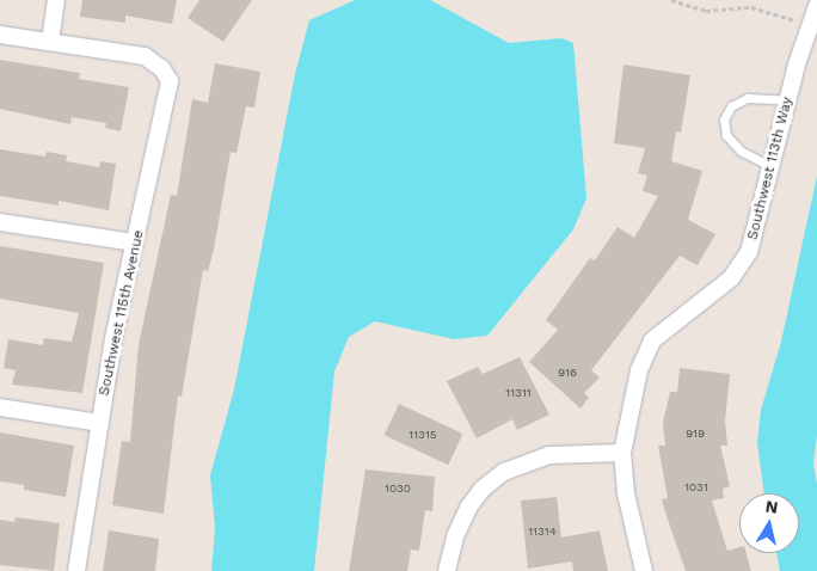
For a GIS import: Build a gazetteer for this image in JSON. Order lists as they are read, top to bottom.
{
  "streets": {
    "street": ["Southwest 113th Way", "Southwest 115th Avenue"]
  },
  "house_numbers": [
    "916",
    "11311",
    "919",
    "11315",
    "1031",
    "1030",
    "11314"
  ],
  "north": "top"
}
